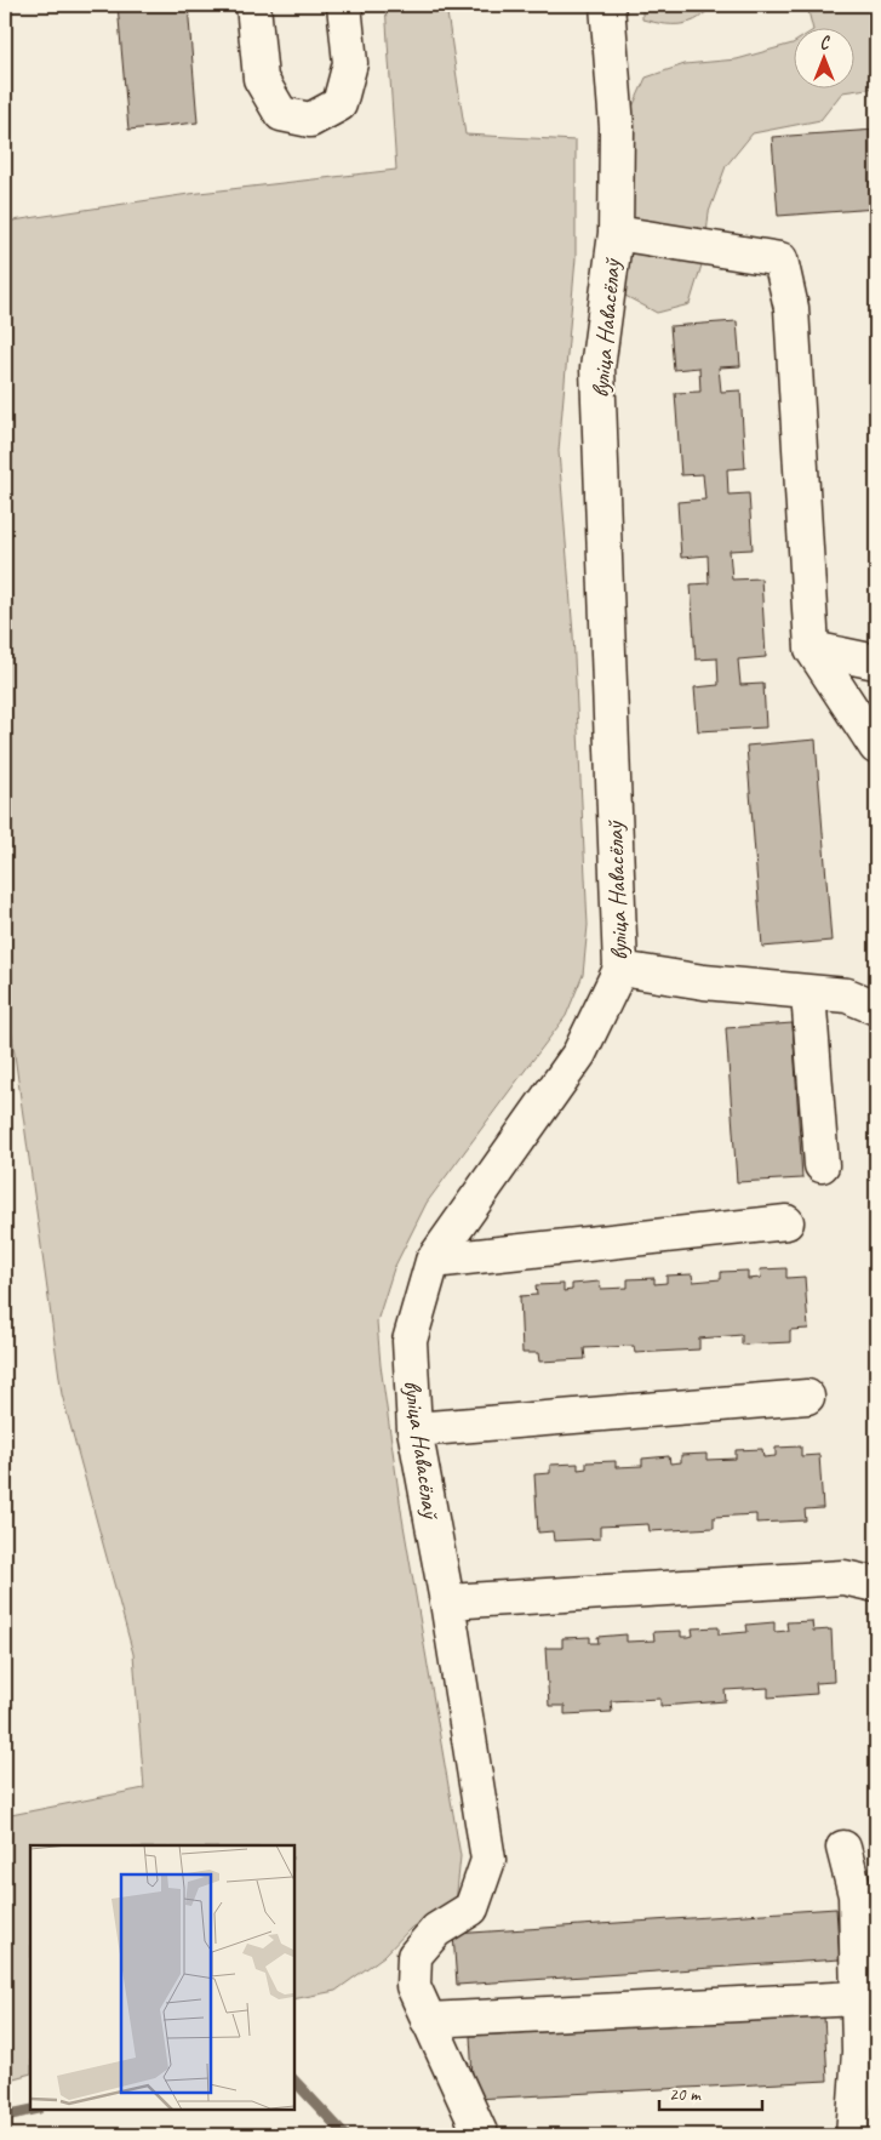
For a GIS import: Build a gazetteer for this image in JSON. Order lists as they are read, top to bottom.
{
  "streets": {
    "street": ["вуліца Навасёлаў"]
  },
  "scale_bar": "20 m",
  "north": "top"
}
